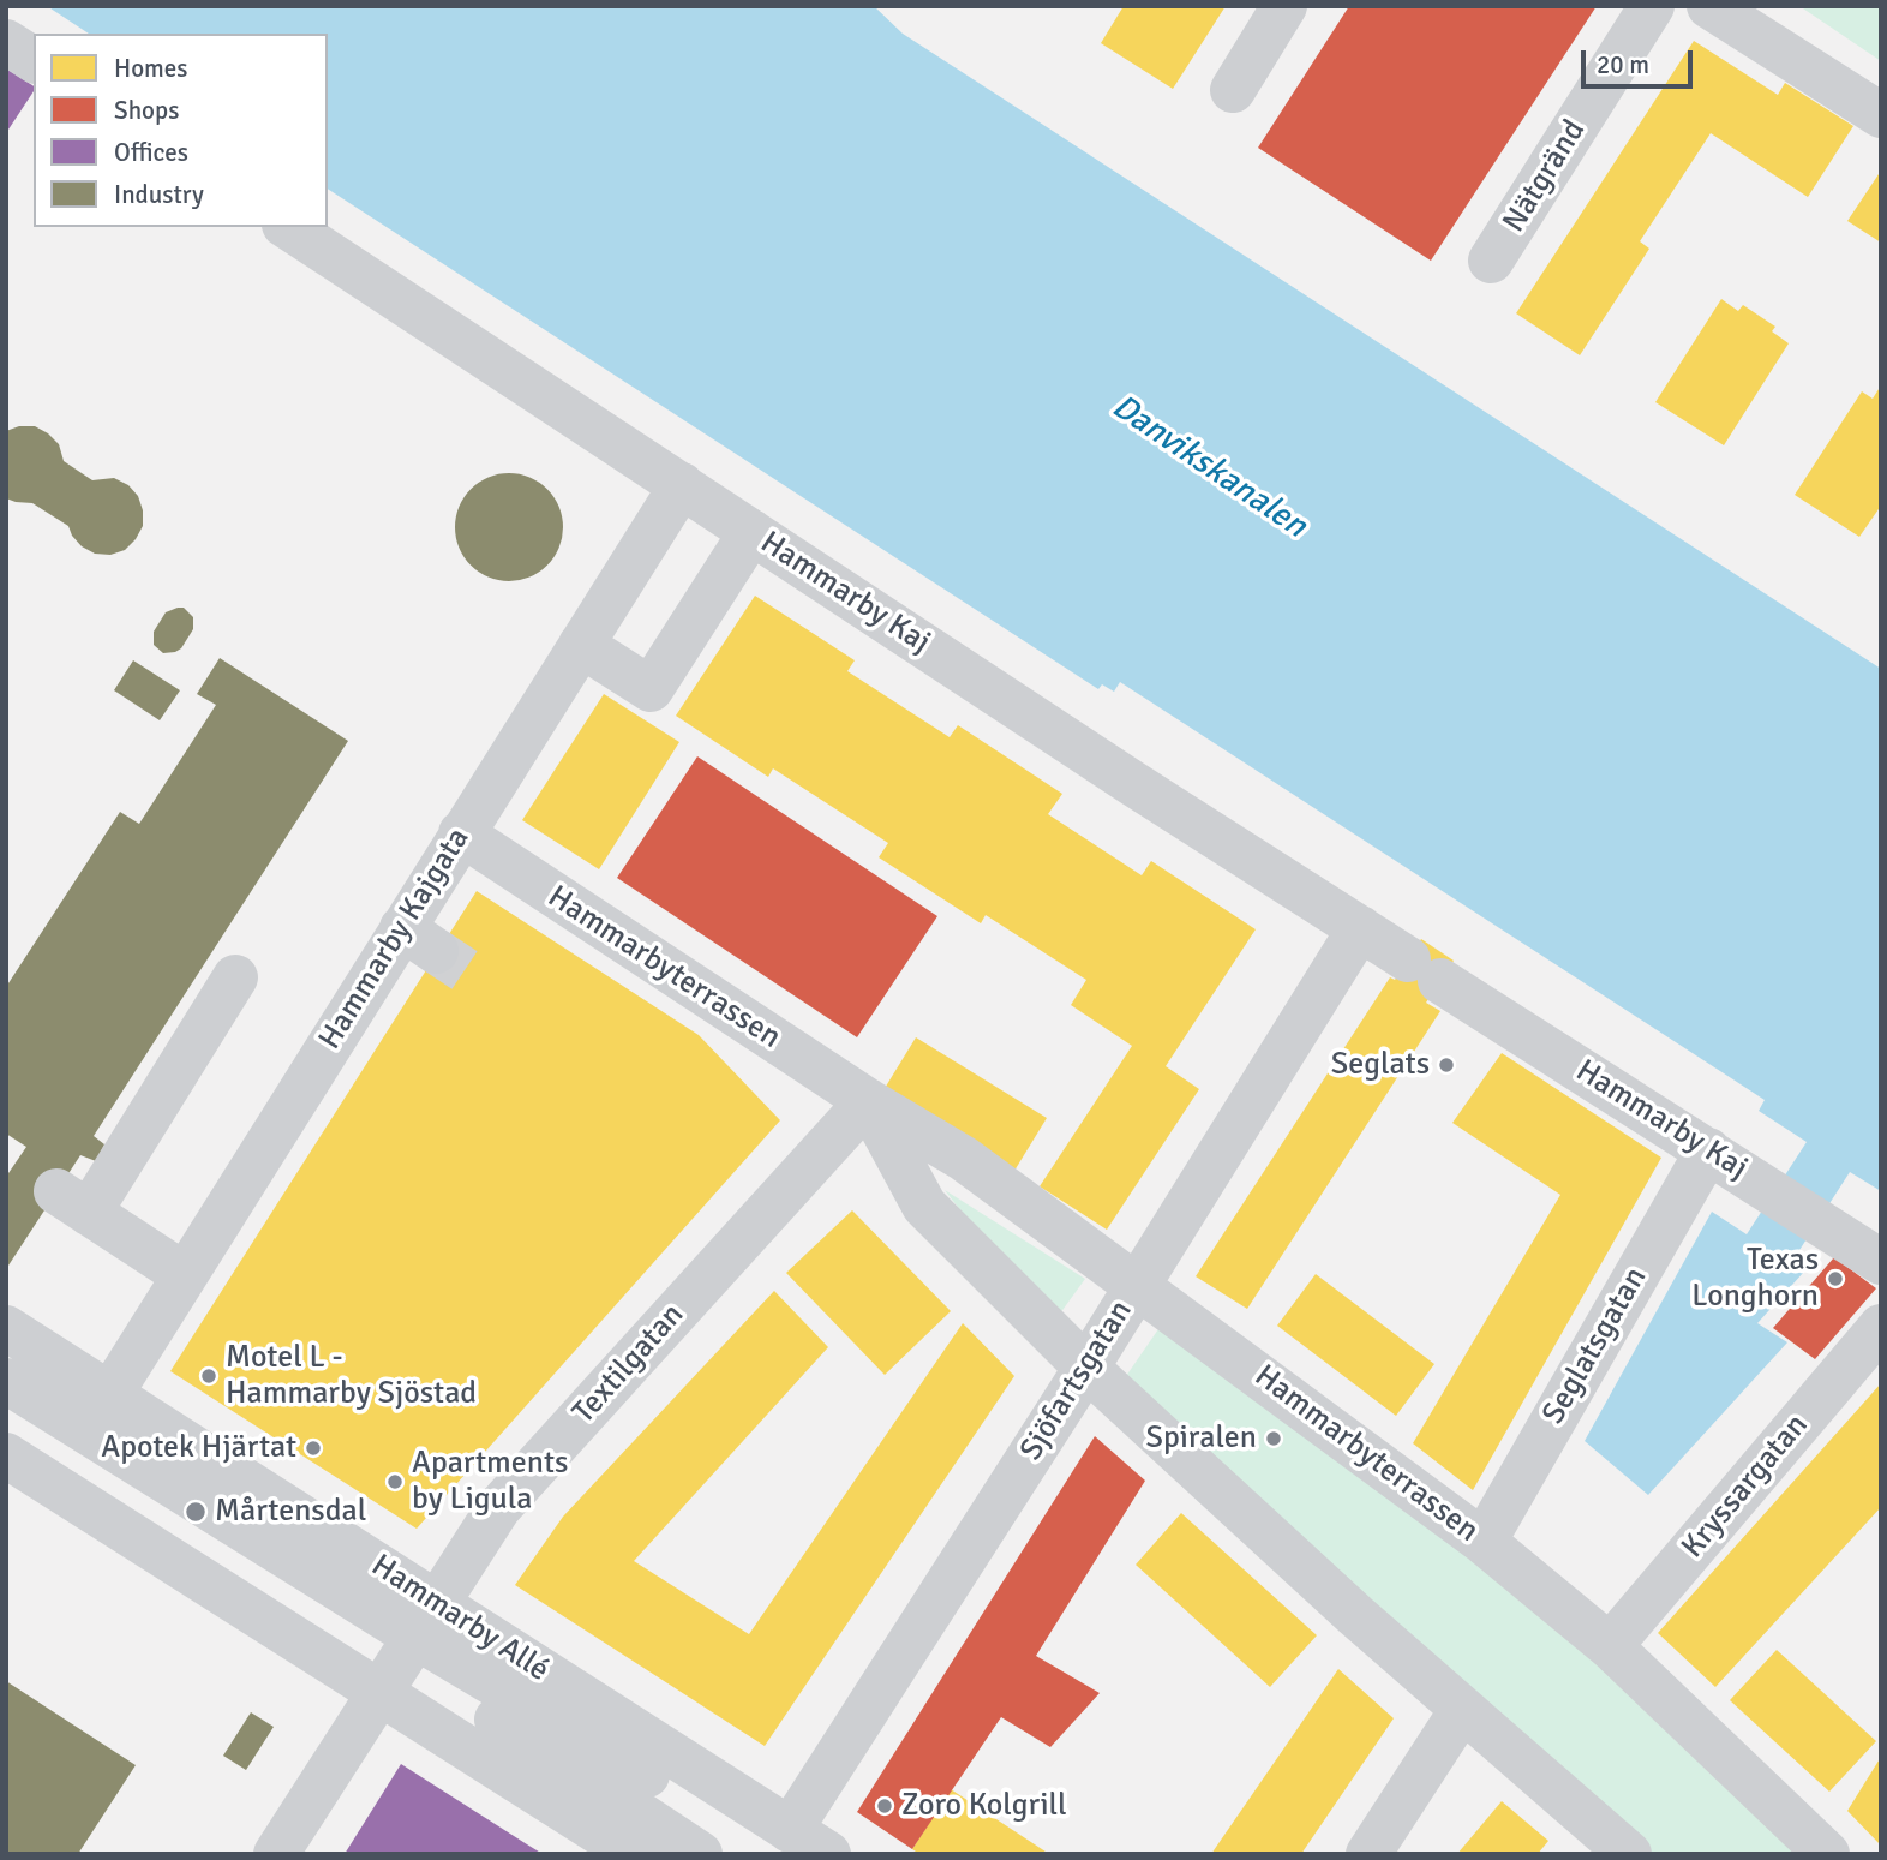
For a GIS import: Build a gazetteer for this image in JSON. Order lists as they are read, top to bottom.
{
  "streets": {
    "street": [
      "Nätgränd",
      "Hammarby Kaj",
      "Hammarby Kajgata",
      "Hammarbyterrassen",
      "Seglatsgatan",
      "Textilgatan",
      "Sjöfartsgatan",
      "Kryssargatan",
      "Hammarby Allé"
    ]
  },
  "crossings": [
    ["Hammarby Kaj", "Hammarby Kajgata"],
    ["Hammarby Kaj", "Seglatsgatan"],
    ["Hammarby Kaj", "Sjöfartsgatan"],
    ["Hammarby Kajgata", "Hammarbyterrassen"],
    ["Hammarby Kajgata", "Hammarby Allé"],
    ["Hammarbyterrassen", "Seglatsgatan"],
    ["Hammarbyterrassen", "Textilgatan"],
    ["Hammarbyterrassen", "Sjöfartsgatan"],
    ["Hammarbyterrassen", "Kryssargatan"],
    ["Textilgatan", "Hammarby Allé"],
    ["Sjöfartsgatan", "Hammarby Allé"]
  ],
  "water": ["Danvikskanalen"],
  "places": [
    "Seglats",
    "Texas Longhorn",
    "Motel L - Hammarby Sjöstad",
    "Spiralen",
    "Apotek Hjärtat",
    "Apartments by Ligula",
    "Mårtensdal",
    "Zoro Kolgrill"
  ],
  "legend": [
    "Homes",
    "Shops",
    "Offices",
    "Industry"
  ],
  "scale_bar": "20 m"
}
